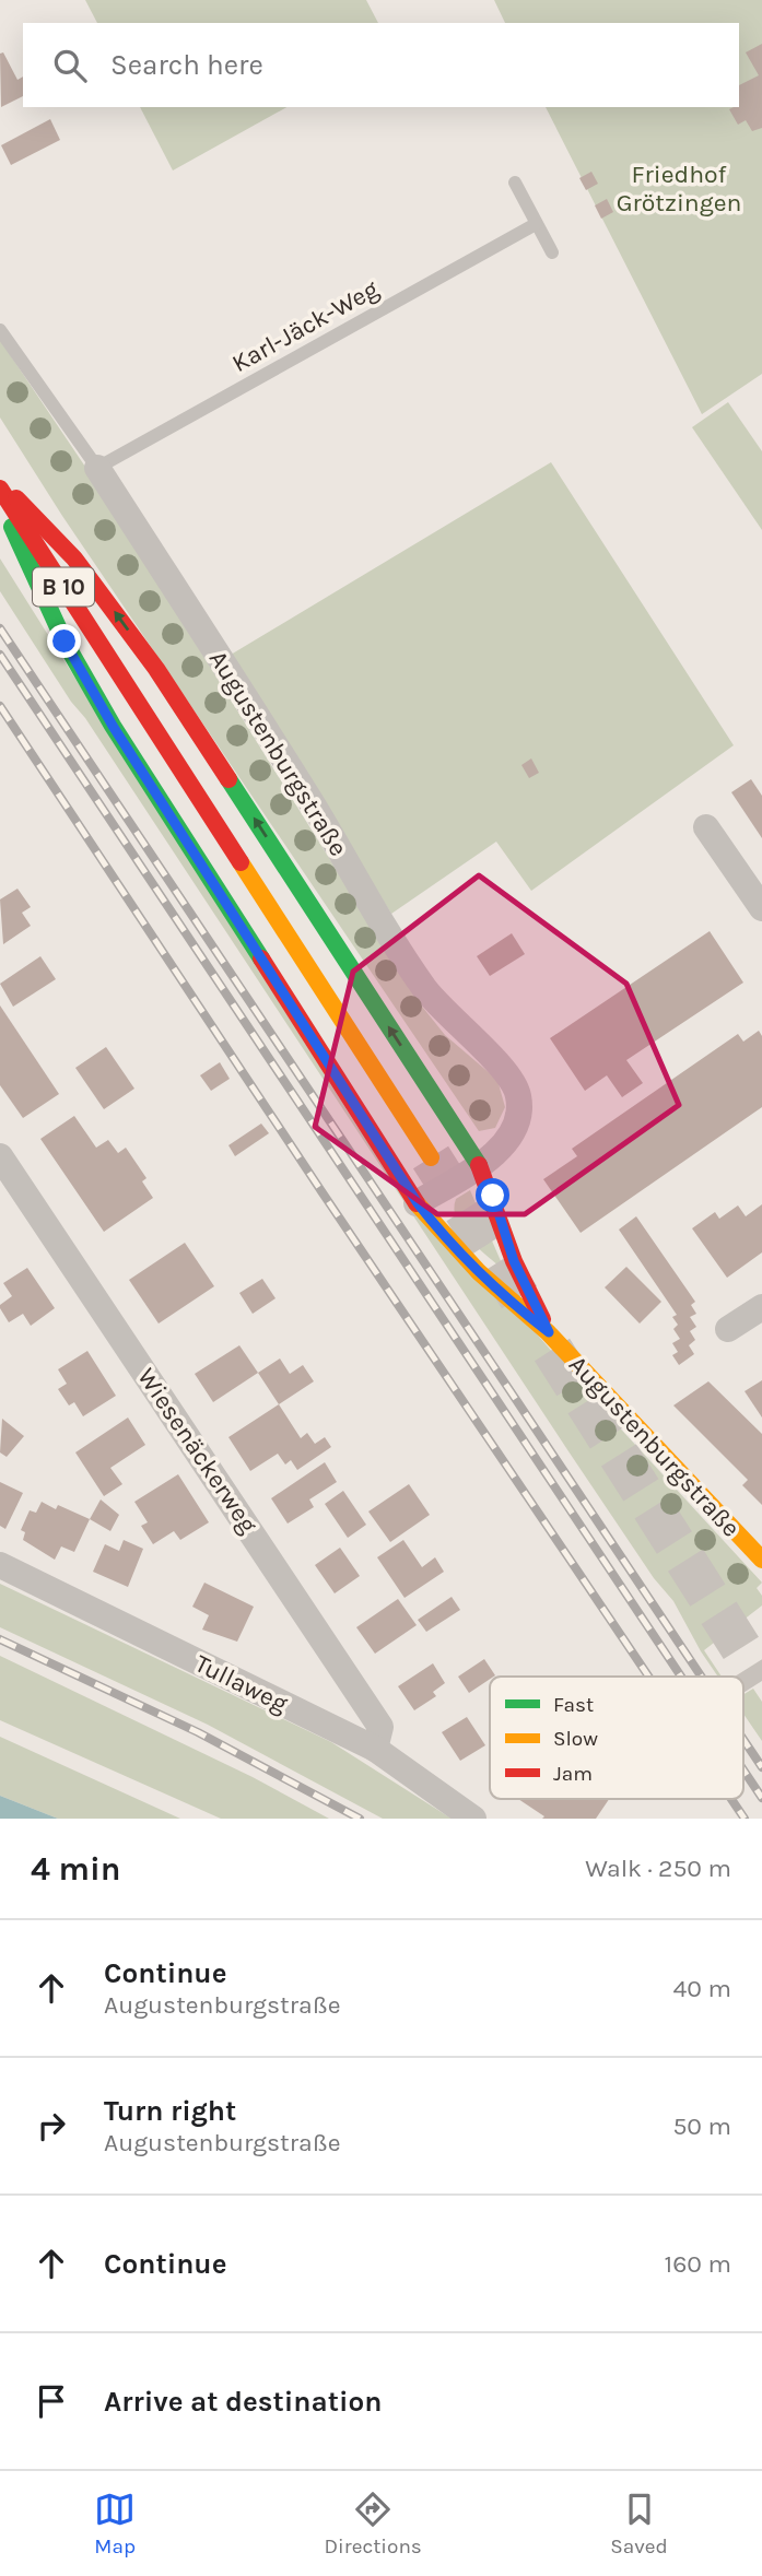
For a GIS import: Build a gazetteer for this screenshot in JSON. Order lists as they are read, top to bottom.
{
  "streets": {
    "main road": ["B 10", "Augustenburgstraße"],
    "street": ["Wiesenäckerweg", "Tullaweg"],
    "lane": ["Karl-Jäck-Weg"]
  },
  "crossings": [
    ["Karl-Jäck-Weg", "Augustenburgstraße"],
    ["Wiesenäckerweg", "Tullaweg"]
  ],
  "parks": ["Friedhof Grötzingen"],
  "legend": ["Fast", "Slow", "Jam"],
  "page": {
    "search": "Search here",
    "heading": ["4 min", "Walk · 250 m"],
    "list": [
      ["Continue", "Augustenburgstraße", "40 m"],
      ["Turn right", "Augustenburgstraße", "50 m"],
      ["Continue", "160 m"],
      "Arrive at destination"
    ],
    "nav": ["Map", "Directions", "Saved"]
  }
}
